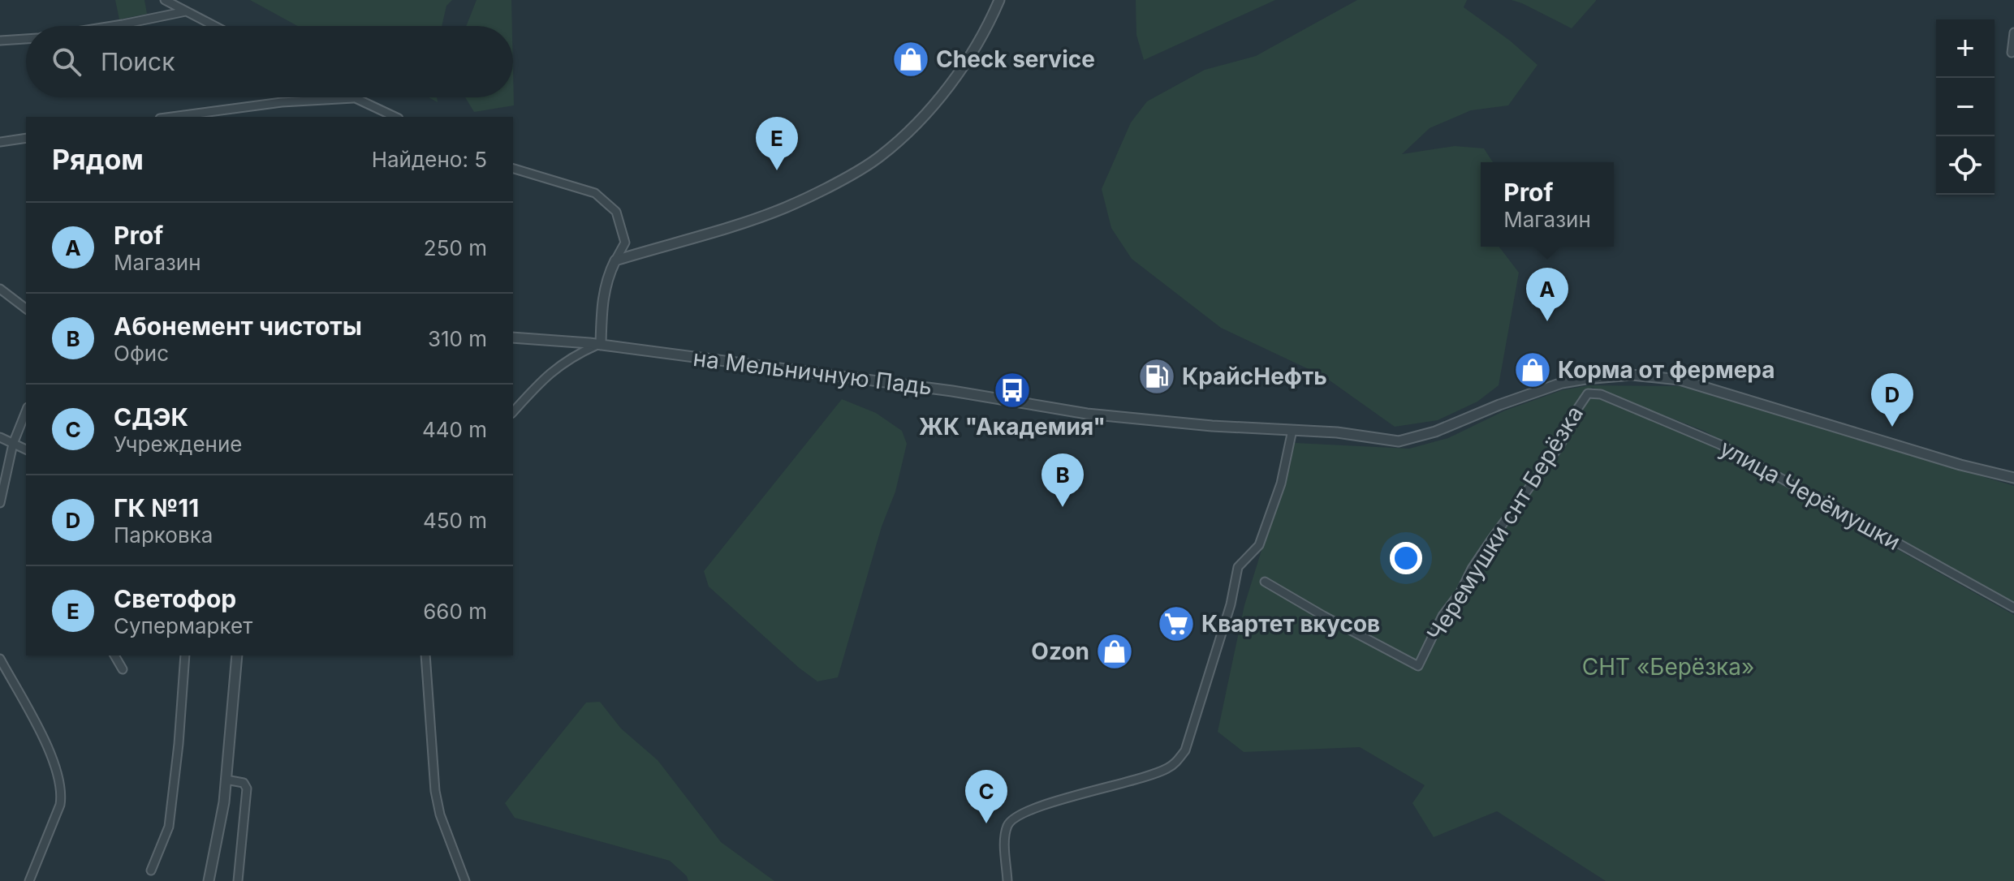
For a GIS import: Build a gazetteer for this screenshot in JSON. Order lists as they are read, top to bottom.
{
  "streets": {
    "street": ["на Мельничную Падь", "улица Черёмушки", "Черемушки снт Берёзка"]
  },
  "crossings": [
    ["улица Черёмушки", "Черемушки снт Берёзка"]
  ],
  "parks": ["СНТ «Берёзка»"],
  "places": {
    "shop": ["Check service", "Корма от фермера", "Ozon"],
    "fuel station": ["КрайсНефть"],
    "bus stop": ["ЖК \"Академия\""],
    "supermarket": ["Квартет вкусов"]
  },
  "page": {
    "map_buttons": ["+", "−"],
    "search": "Поиск",
    "pins": [
      "E",
      "A",
      "D",
      "B",
      "C"
    ],
    "heading": ["Рядом", "Найдено: 5"],
    "popup": ["Prof", "Магазин"],
    "list": [
      {
        "mark": "A",
        "name": "Prof",
        "note": "Магазин",
        "value": "250 m"
      },
      {
        "mark": "B",
        "name": "Абонемент чистоты",
        "note": "Офис",
        "value": "310 m"
      },
      {
        "mark": "C",
        "name": "СДЭК",
        "note": "Учреждение",
        "value": "440 m"
      },
      {
        "mark": "D",
        "name": "ГК №11",
        "note": "Парковка",
        "value": "450 m"
      },
      {
        "mark": "E",
        "name": "Светофор",
        "note": "Супермаркет",
        "value": "660 m"
      }
    ]
  }
}
